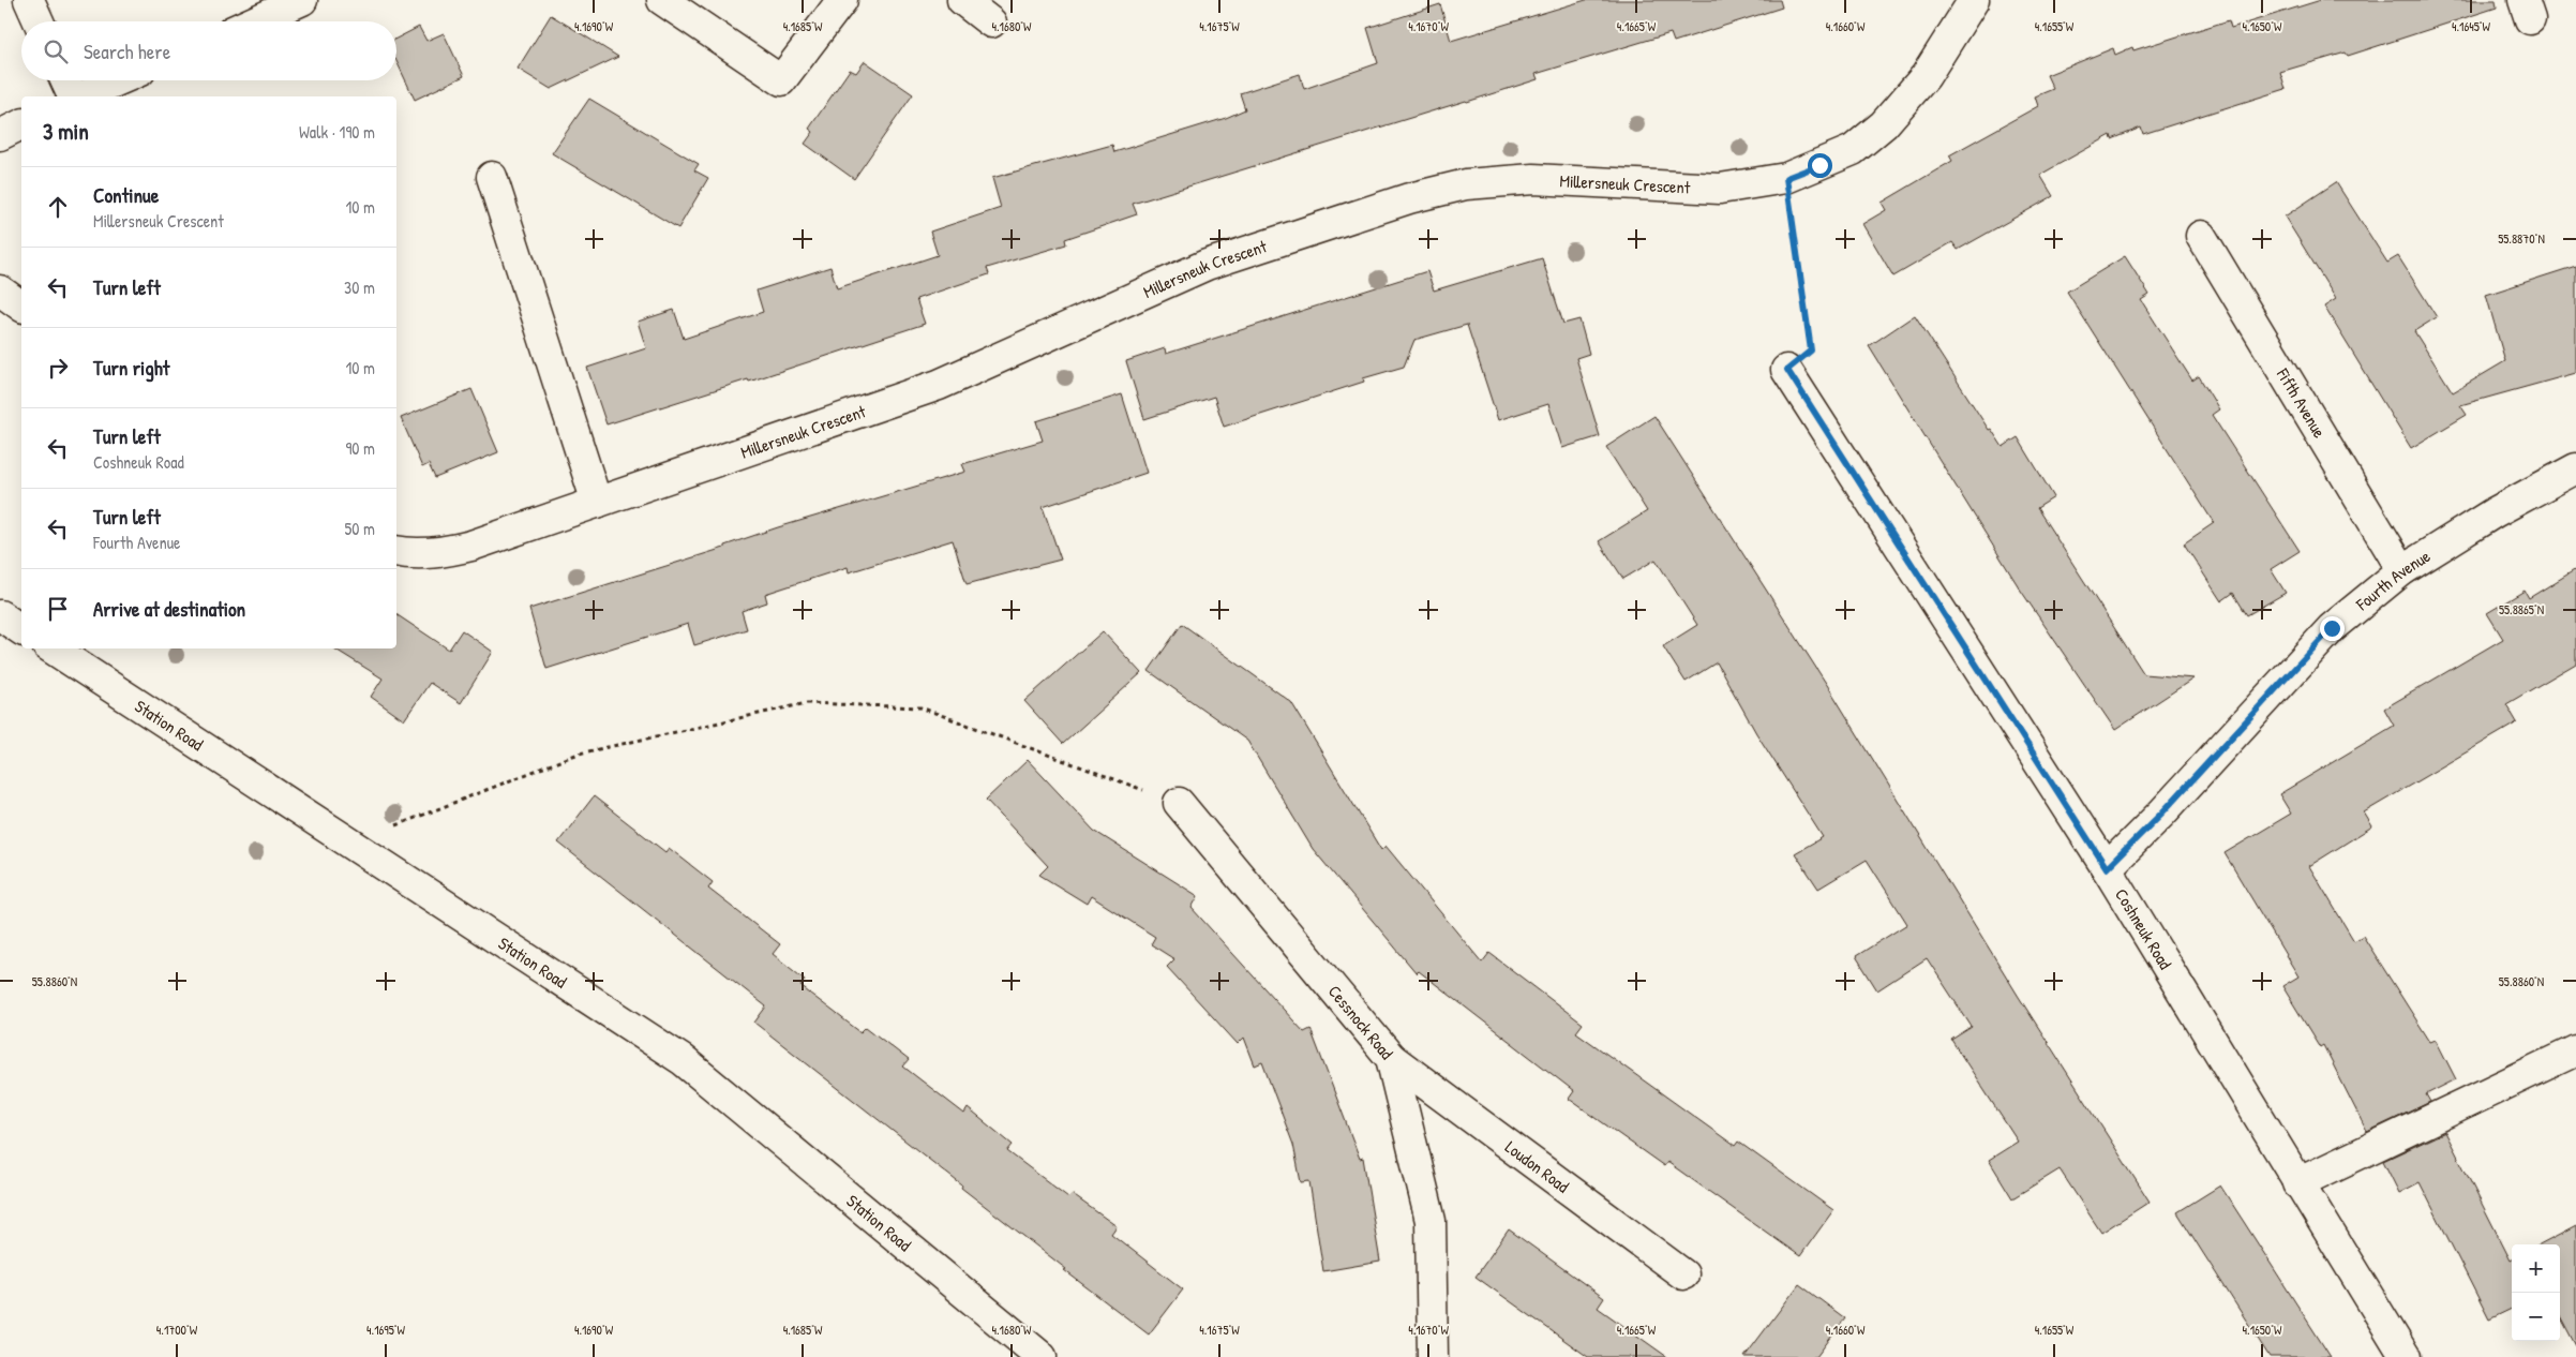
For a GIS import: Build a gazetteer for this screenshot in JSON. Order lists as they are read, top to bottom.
{
  "streets": {
    "street": [
      "Millersneuk Crescent",
      "Fifth Avenue",
      "Fourth Avenue",
      "Station Road",
      "Coshneuk Road",
      "Cessnock Road",
      "Loudon Road"
    ]
  },
  "crossings": [
    ["Fifth Avenue", "Fourth Avenue"],
    ["Fourth Avenue", "Coshneuk Road"],
    ["Cessnock Road", "Loudon Road"]
  ],
  "page": {
    "search": "Search here",
    "heading": ["3 min", "Walk · 190 m"],
    "list": [
      ["Continue", "Millersneuk Crescent", "10 m"],
      ["Turn left", "30 m"],
      ["Turn right", "10 m"],
      ["Turn left", "Coshneuk Road", "90 m"],
      ["Turn left", "Fourth Avenue", "50 m"],
      "Arrive at destination"
    ],
    "map_buttons": ["+", "−"]
  },
  "coordinates": [
    "4.1690°W",
    "4.1685°W",
    "4.1680°W",
    "4.1675°W",
    "4.1670°W",
    "4.1665°W",
    "4.1660°W",
    "4.1655°W",
    "4.1650°W",
    "4.1645°W",
    "55.8870°N",
    "55.8865°N",
    "55.8860°N",
    "4.1700°W",
    "4.1695°W"
  ]
}
